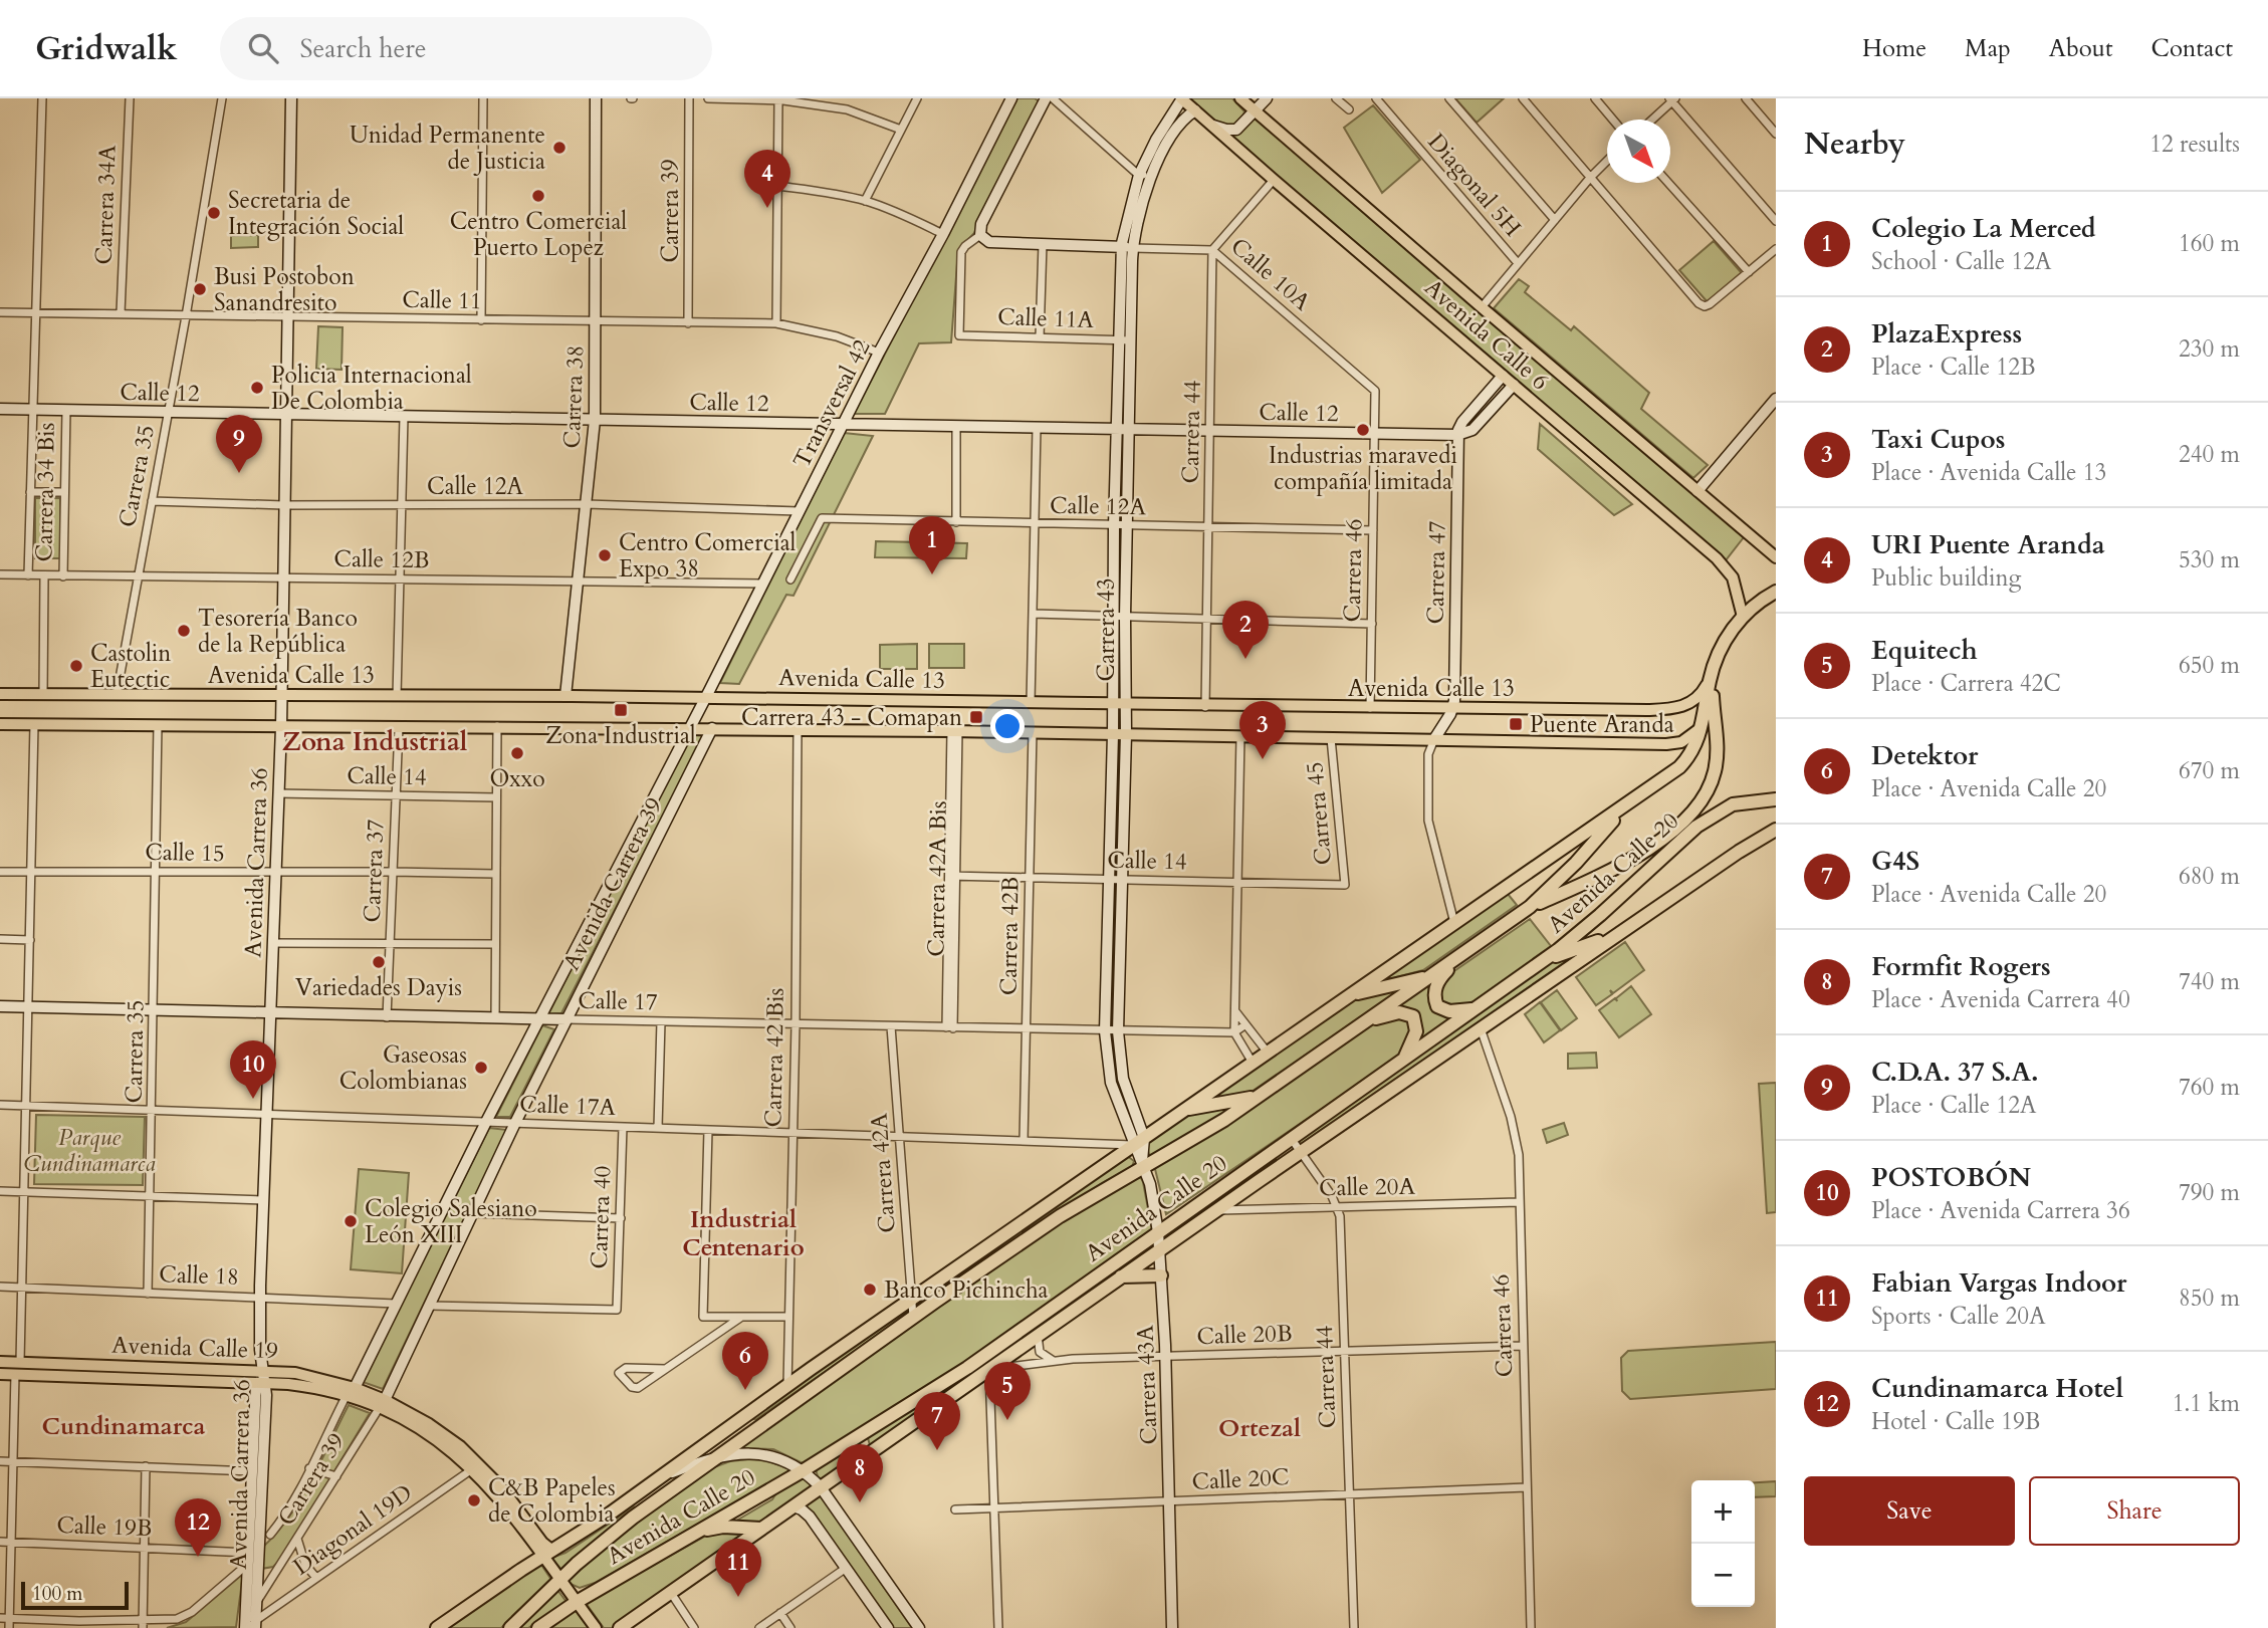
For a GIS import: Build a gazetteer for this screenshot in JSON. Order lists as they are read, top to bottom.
{
  "streets": {
    "highway": ["Avenida Calle 20"],
    "main road": ["Avenida Calle 6", "Avenida Calle 13", "Avenida Calle 19"],
    "street": [
      "Diagonal 5H",
      "Carrera 34A",
      "Carrera 39",
      "Calle 10A",
      "Calle 11",
      "Calle 11A",
      "Calle 12",
      "Carrera 38",
      "Transversal 42",
      "Carrera 44",
      "Carrera 35",
      "Calle 12A",
      "Carrera 34 Bis",
      "Calle 12B",
      "Carrera 46",
      "Carrera 47",
      "Carrera 43",
      "Calle 14",
      "Carrera 45",
      "Calle 15",
      "Avenida Carrera 36",
      "Carrera 37",
      "Carrera 42A Bis",
      "Avenida Carrera 39",
      "Carrera 42B",
      "Calle 17",
      "Carrera 42 Bis",
      "Calle 17A",
      "Carrera 42A",
      "Calle 20A",
      "Carrera 40",
      "Calle 18",
      "Calle 20B",
      "Carrera 43A",
      "Calle 20C",
      "Calle 19B",
      "Diagonal 19D"
    ]
  },
  "crossings": [
    ["Carrera 34A", "Calle 11"],
    ["Carrera 39", "Calle 11"],
    ["Carrera 39", "Avenida Carrera 36"],
    ["Carrera 39", "Avenida Carrera 39"],
    ["Carrera 39", "Avenida Calle 19"],
    ["Calle 10A", "Calle 11A"],
    ["Calle 10A", "Calle 12"],
    ["Calle 10A", "Carrera 44"],
    ["Calle 10A", "Carrera 46"],
    ["Calle 10A", "Carrera 43"],
    ["Calle 11", "Carrera 38"],
    ["Calle 11", "Transversal 42"],
    ["Calle 11", "Carrera 35"],
    ["Calle 11", "Avenida Carrera 36"],
    ["Calle 11A", "Carrera 43"],
    ["Avenida Calle 6", "Carrera 43"],
    ["Calle 12", "Carrera 38"],
    ["Calle 12", "Transversal 42"],
    ["Calle 12", "Carrera 44"],
    ["Calle 12", "Carrera 35"],
    ["Calle 12", "Carrera 34 Bis"],
    ["Calle 12", "Carrera 46"],
    ["Calle 12", "Carrera 47"],
    ["Calle 12", "Carrera 43"],
    ["Calle 12", "Avenida Carrera 36"],
    ["Carrera 38", "Calle 12A"],
    ["Carrera 38", "Calle 12B"],
    ["Carrera 38", "Avenida Calle 13"],
    ["Transversal 42", "Calle 12A"],
    ["Transversal 42", "Calle 12B"],
    ["Transversal 42", "Avenida Calle 13"],
    ["Transversal 42", "Avenida Carrera 39"],
    ["Carrera 44", "Calle 12A"],
    ["Carrera 44", "Avenida Calle 13"],
    ["Carrera 44", "Calle 20A"],
    ["Carrera 44", "Calle 20B"],
    ["Carrera 44", "Calle 20C"],
    ["Carrera 35", "Calle 12A"],
    ["Carrera 35", "Calle 12B"],
    ["Carrera 35", "Avenida Calle 13"],
    ["Carrera 35", "Calle 15"],
    ["Carrera 35", "Calle 17"],
    ["Carrera 35", "Calle 17A"],
    ["Carrera 35", "Calle 18"],
    ["Calle 12A", "Carrera 46"],
    ["Calle 12A", "Carrera 43"],
    ["Calle 12A", "Avenida Carrera 36"],
    ["Carrera 34 Bis", "Calle 12B"],
    ["Calle 12B", "Avenida Carrera 36"],
    ["Carrera 46", "Avenida Calle 13"],
    ["Carrera 46", "Avenida Calle 20"],
    ["Carrera 46", "Calle 20A"],
    ["Carrera 46", "Calle 20B"],
    ["Carrera 46", "Calle 20C"],
    ["Carrera 47", "Avenida Calle 13"],
    ["Carrera 43", "Avenida Calle 13"],
    ["Carrera 43", "Calle 14"],
    ["Carrera 43", "Avenida Calle 20"],
    ["Carrera 43", "Calle 17"],
    ["Carrera 43", "Calle 17A"],
    ["Carrera 43", "Carrera 43A"],
    ["Avenida Calle 13", "Avenida Carrera 36"],
    ["Avenida Calle 13", "Avenida Calle 20"],
    ["Calle 14", "Carrera 45"],
    ["Calle 14", "Avenida Carrera 36"],
    ["Calle 14", "Carrera 37"],
    ["Calle 14", "Carrera 42A Bis"],
    ["Calle 14", "Carrera 42B"],
    ["Calle 15", "Avenida Carrera 36"],
    ["Calle 15", "Carrera 37"],
    ["Avenida Carrera 36", "Calle 17"],
    ["Avenida Carrera 36", "Calle 17A"],
    ["Avenida Carrera 36", "Calle 18"],
    ["Avenida Carrera 36", "Avenida Calle 19"],
    ["Avenida Carrera 36", "Calle 19B"],
    ["Avenida Carrera 36", "Diagonal 19D"],
    ["Carrera 37", "Calle 17"],
    ["Avenida Calle 20", "Carrera 42 Bis"],
    ["Avenida Calle 20", "Calle 17A"],
    ["Avenida Calle 20", "Carrera 42A"],
    ["Avenida Calle 20", "Calle 20A"],
    ["Avenida Calle 20", "Calle 20B"],
    ["Avenida Calle 20", "Carrera 43A"],
    ["Carrera 42A Bis", "Calle 17"],
    ["Avenida Carrera 39", "Calle 17"],
    ["Avenida Carrera 39", "Calle 17A"],
    ["Avenida Carrera 39", "Carrera 40"],
    ["Avenida Carrera 39", "Calle 18"],
    ["Avenida Carrera 39", "Avenida Calle 19"],
    ["Carrera 42B", "Calle 17"],
    ["Carrera 42B", "Calle 17A"],
    ["Calle 17", "Carrera 42 Bis"],
    ["Calle 17", "Carrera 42A"],
    ["Carrera 42 Bis", "Calle 17A"],
    ["Calle 17A", "Carrera 42A"],
    ["Calle 17A", "Carrera 40"],
    ["Calle 17A", "Carrera 43A"],
    ["Calle 20B", "Carrera 43A"],
    ["Carrera 43A", "Calle 20C"]
  ],
  "districts": [
    "Zona Industrial",
    "Industrial Centenario",
    "Cundinamarca",
    "Ortezal"
  ],
  "parks": ["Parque Cundinamarca"],
  "places": {
    "other": [
      "Unidad Permanente de Justicia",
      "Centro Comercial Puerto Lopez",
      "Secretaria de Integración Social",
      "Busi Postobon Sanandresito",
      "Policia Internacional De Colombia",
      "Industrias maravedi compañía limitada",
      "Centro Comercial Expo 38",
      "Tesorería Banco de la República",
      "Castolin Eutectic",
      "Oxxo",
      "Variedades Dayis",
      "Gaseosas Colombianas",
      "Colegio Salesiano León XIII",
      "Banco Pichincha",
      "C&B Papeles de Colombia"
    ],
    "transit": ["Zona Industrial", "Carrera 43 - Comapan", "Puente Aranda"]
  },
  "scale_bar": "100 m",
  "north": "bottom right",
  "page": {
    "header": "Gridwalk",
    "search": "Search here",
    "nav": [
      "Home",
      "Map",
      "About",
      "Contact"
    ],
    "heading": ["Nearby", "12 results"],
    "pins": [
      "4",
      "9",
      "1",
      "2",
      "3",
      "10",
      "6",
      "5",
      "7",
      "8",
      "12",
      "11"
    ],
    "list": [
      {
        "mark": "1",
        "name": "Colegio La Merced",
        "note": "School · Calle 12A",
        "value": "160 m"
      },
      {
        "mark": "2",
        "name": "PlazaExpress",
        "note": "Place · Calle 12B",
        "value": "230 m"
      },
      {
        "mark": "3",
        "name": "Taxi Cupos",
        "note": "Place · Avenida Calle 13",
        "value": "240 m"
      },
      {
        "mark": "4",
        "name": "URI Puente Aranda",
        "note": "Public building",
        "value": "530 m"
      },
      {
        "mark": "5",
        "name": "Equitech",
        "note": "Place · Carrera 42C",
        "value": "650 m"
      },
      {
        "mark": "6",
        "name": "Detektor",
        "note": "Place · Avenida Calle 20",
        "value": "670 m"
      },
      {
        "mark": "7",
        "name": "G4S",
        "note": "Place · Avenida Calle 20",
        "value": "680 m"
      },
      {
        "mark": "8",
        "name": "Formfit Rogers",
        "note": "Place · Avenida Carrera 40",
        "value": "740 m"
      },
      {
        "mark": "9",
        "name": "C.D.A. 37 S.A.",
        "note": "Place · Calle 12A",
        "value": "760 m"
      },
      {
        "mark": "10",
        "name": "POSTOBÓN",
        "note": "Place · Avenida Carrera 36",
        "value": "790 m"
      },
      {
        "mark": "11",
        "name": "Fabian Vargas Indoor",
        "note": "Sports · Calle 20A",
        "value": "850 m"
      },
      {
        "mark": "12",
        "name": "Cundinamarca Hotel",
        "note": "Hotel · Calle 19B",
        "value": "1.1 km"
      }
    ],
    "buttons": ["Save", "Share"],
    "map_buttons": ["+", "−"],
    "scale": "100 m"
  }
}
